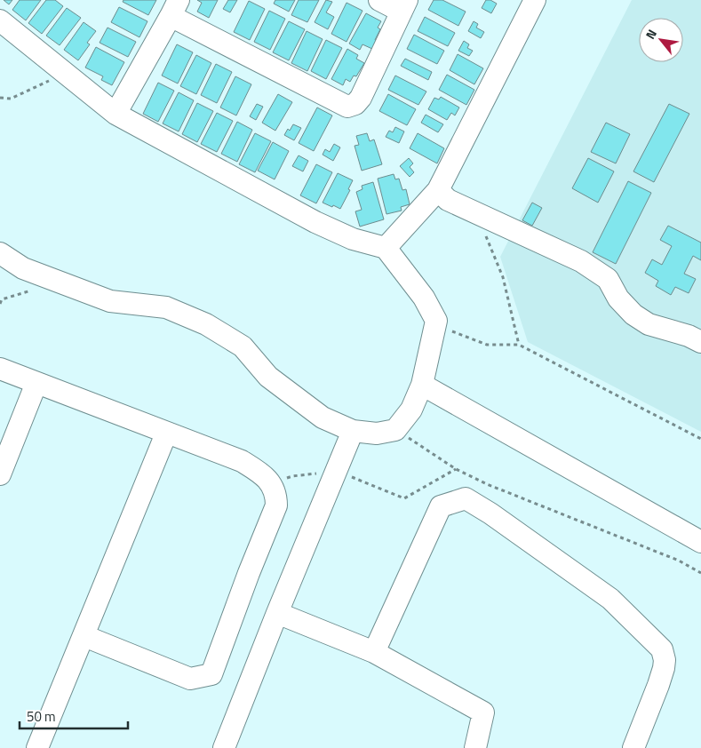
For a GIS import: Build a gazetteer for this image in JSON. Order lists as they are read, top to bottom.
{
  "scale_bar": "50 m",
  "north": "top left"
}
